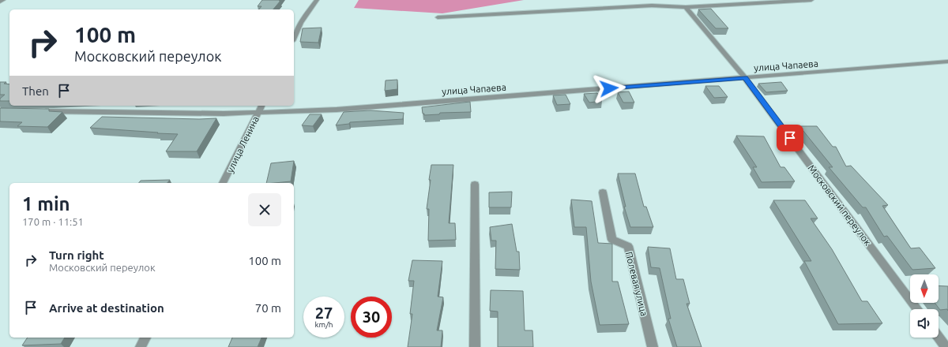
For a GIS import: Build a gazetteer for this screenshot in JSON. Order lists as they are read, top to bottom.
{
  "streets": {
    "street": [
      "улица Чапаева",
      "улица Ленина",
      "Московский переулок",
      "Полевая улица"
    ]
  },
  "crossings": [
    ["улица Чапаева", "улица Ленина"],
    ["улица Чапаева", "Московский переулок"]
  ],
  "north": "bottom",
  "page": {
    "turn": ["100 m", "Московский переулок"],
    "then": "Then",
    "heading": ["1 min", "170 m · 11:51"],
    "list": [
      {
        "name": "Turn right",
        "note": "Московский переулок",
        "value": "100 m"
      },
      {
        "name": "Arrive at destination",
        "value": "70 m"
      }
    ],
    "speed": "27 km/h",
    "limit": "30"
  }
}
